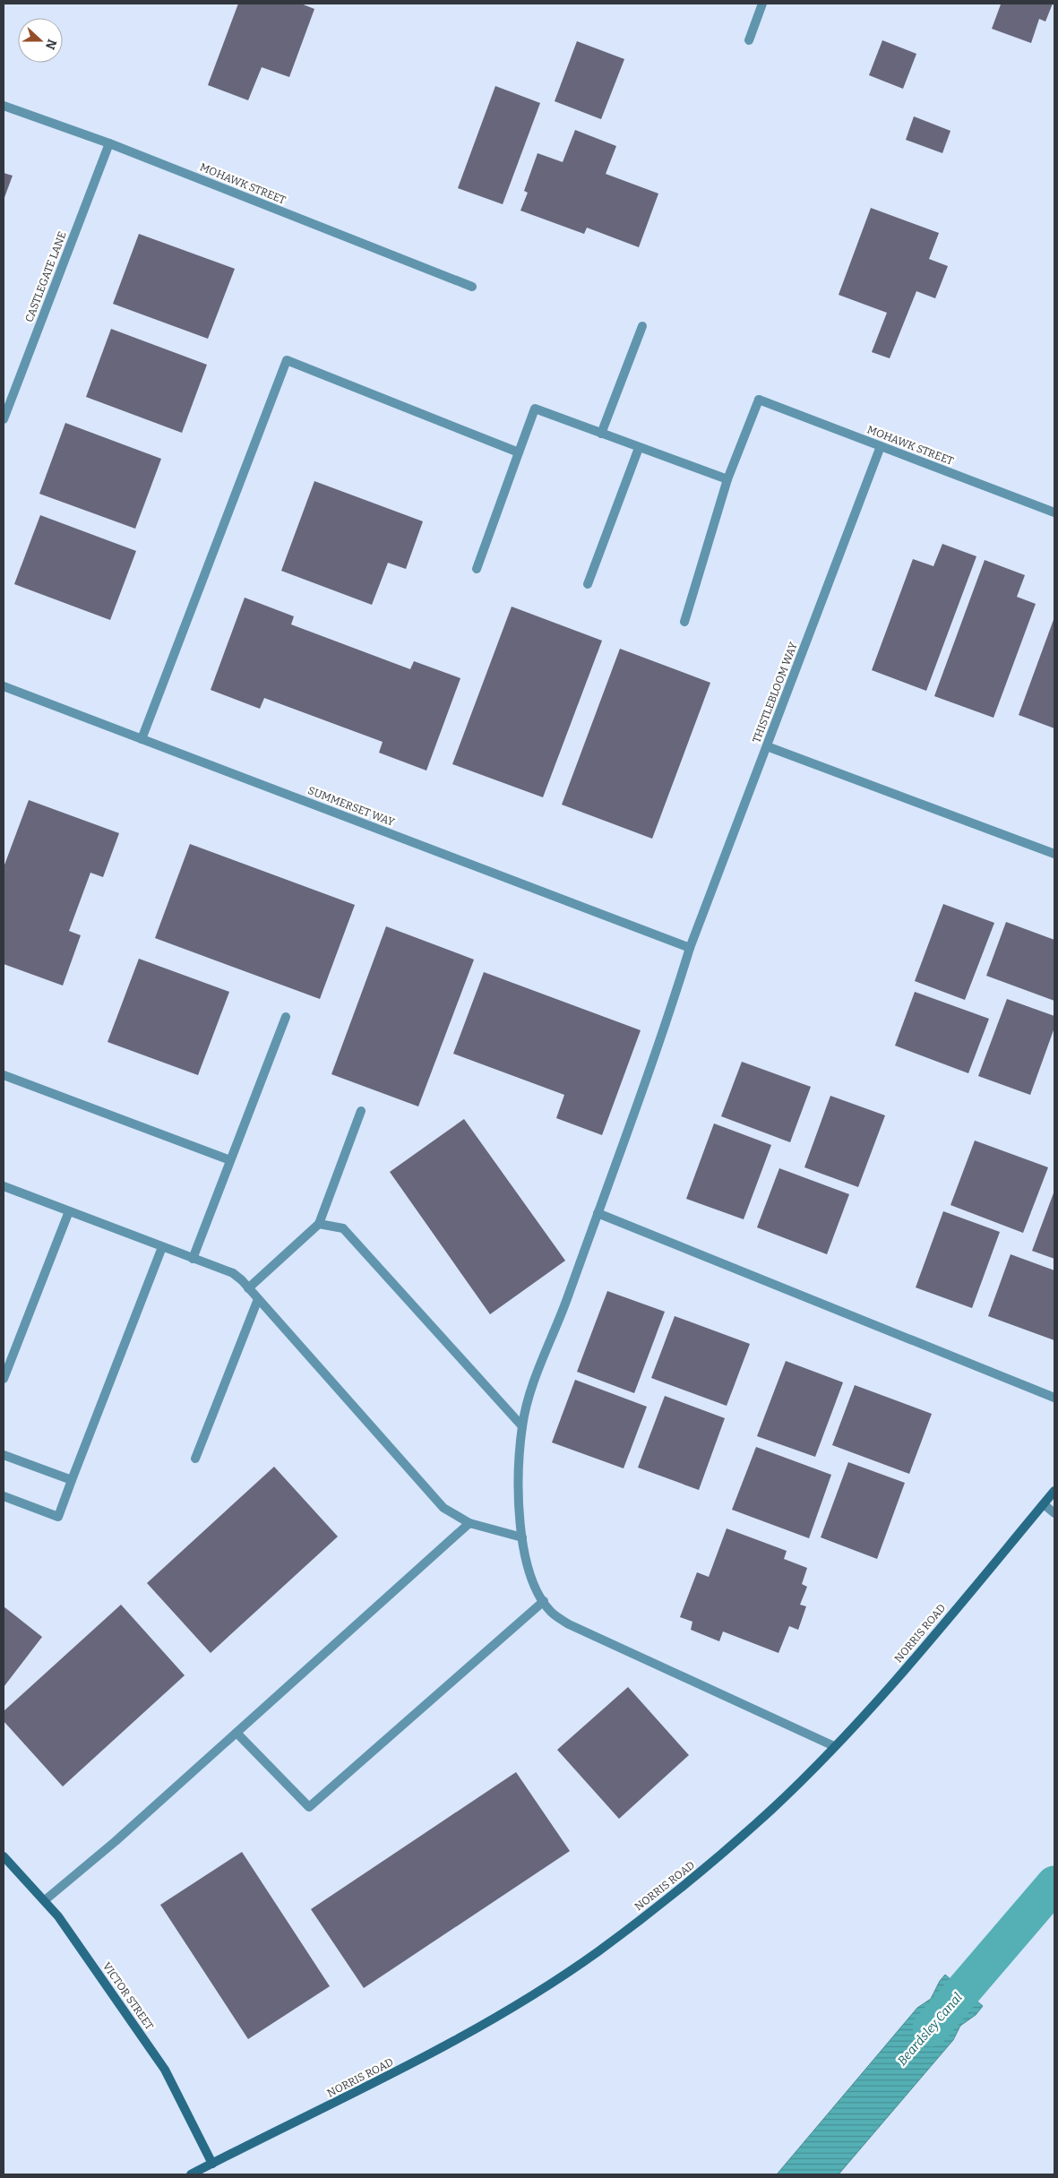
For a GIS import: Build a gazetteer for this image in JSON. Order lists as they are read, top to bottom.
{
  "streets": {
    "street": [
      "MOHAWK STREET",
      "CASTLEGATE LANE",
      "THISTLEBLOOM WAY",
      "SUMMERSET WAY",
      "NORRIS ROAD",
      "VICTOR STREET"
    ]
  },
  "crossings": [
    ["MOHAWK STREET", "CASTLEGATE LANE"],
    ["MOHAWK STREET", "THISTLEBLOOM WAY"],
    ["THISTLEBLOOM WAY", "SUMMERSET WAY"],
    ["THISTLEBLOOM WAY", "NORRIS ROAD"],
    ["NORRIS ROAD", "VICTOR STREET"]
  ],
  "water": ["Beardsley Canal"],
  "north": "right"
}
